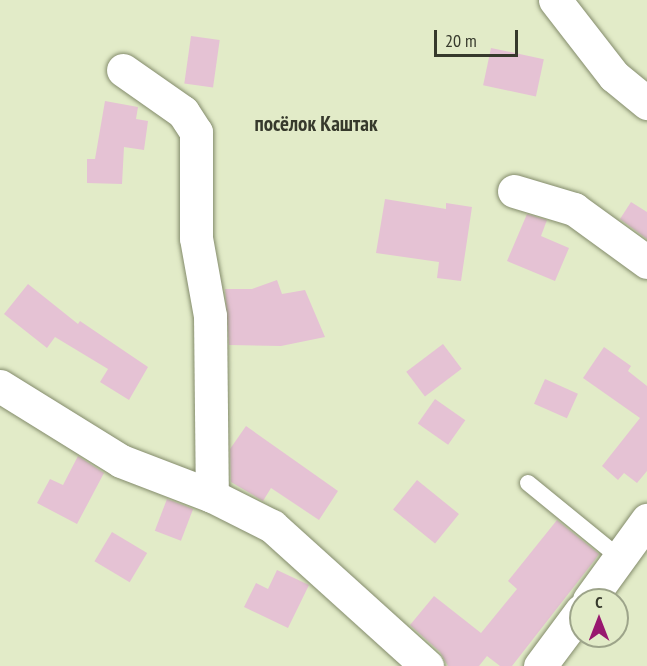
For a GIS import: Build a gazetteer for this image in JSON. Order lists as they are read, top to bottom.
{
  "districts": ["посёлок Каштак"],
  "scale_bar": "20 m",
  "north": "top"
}
